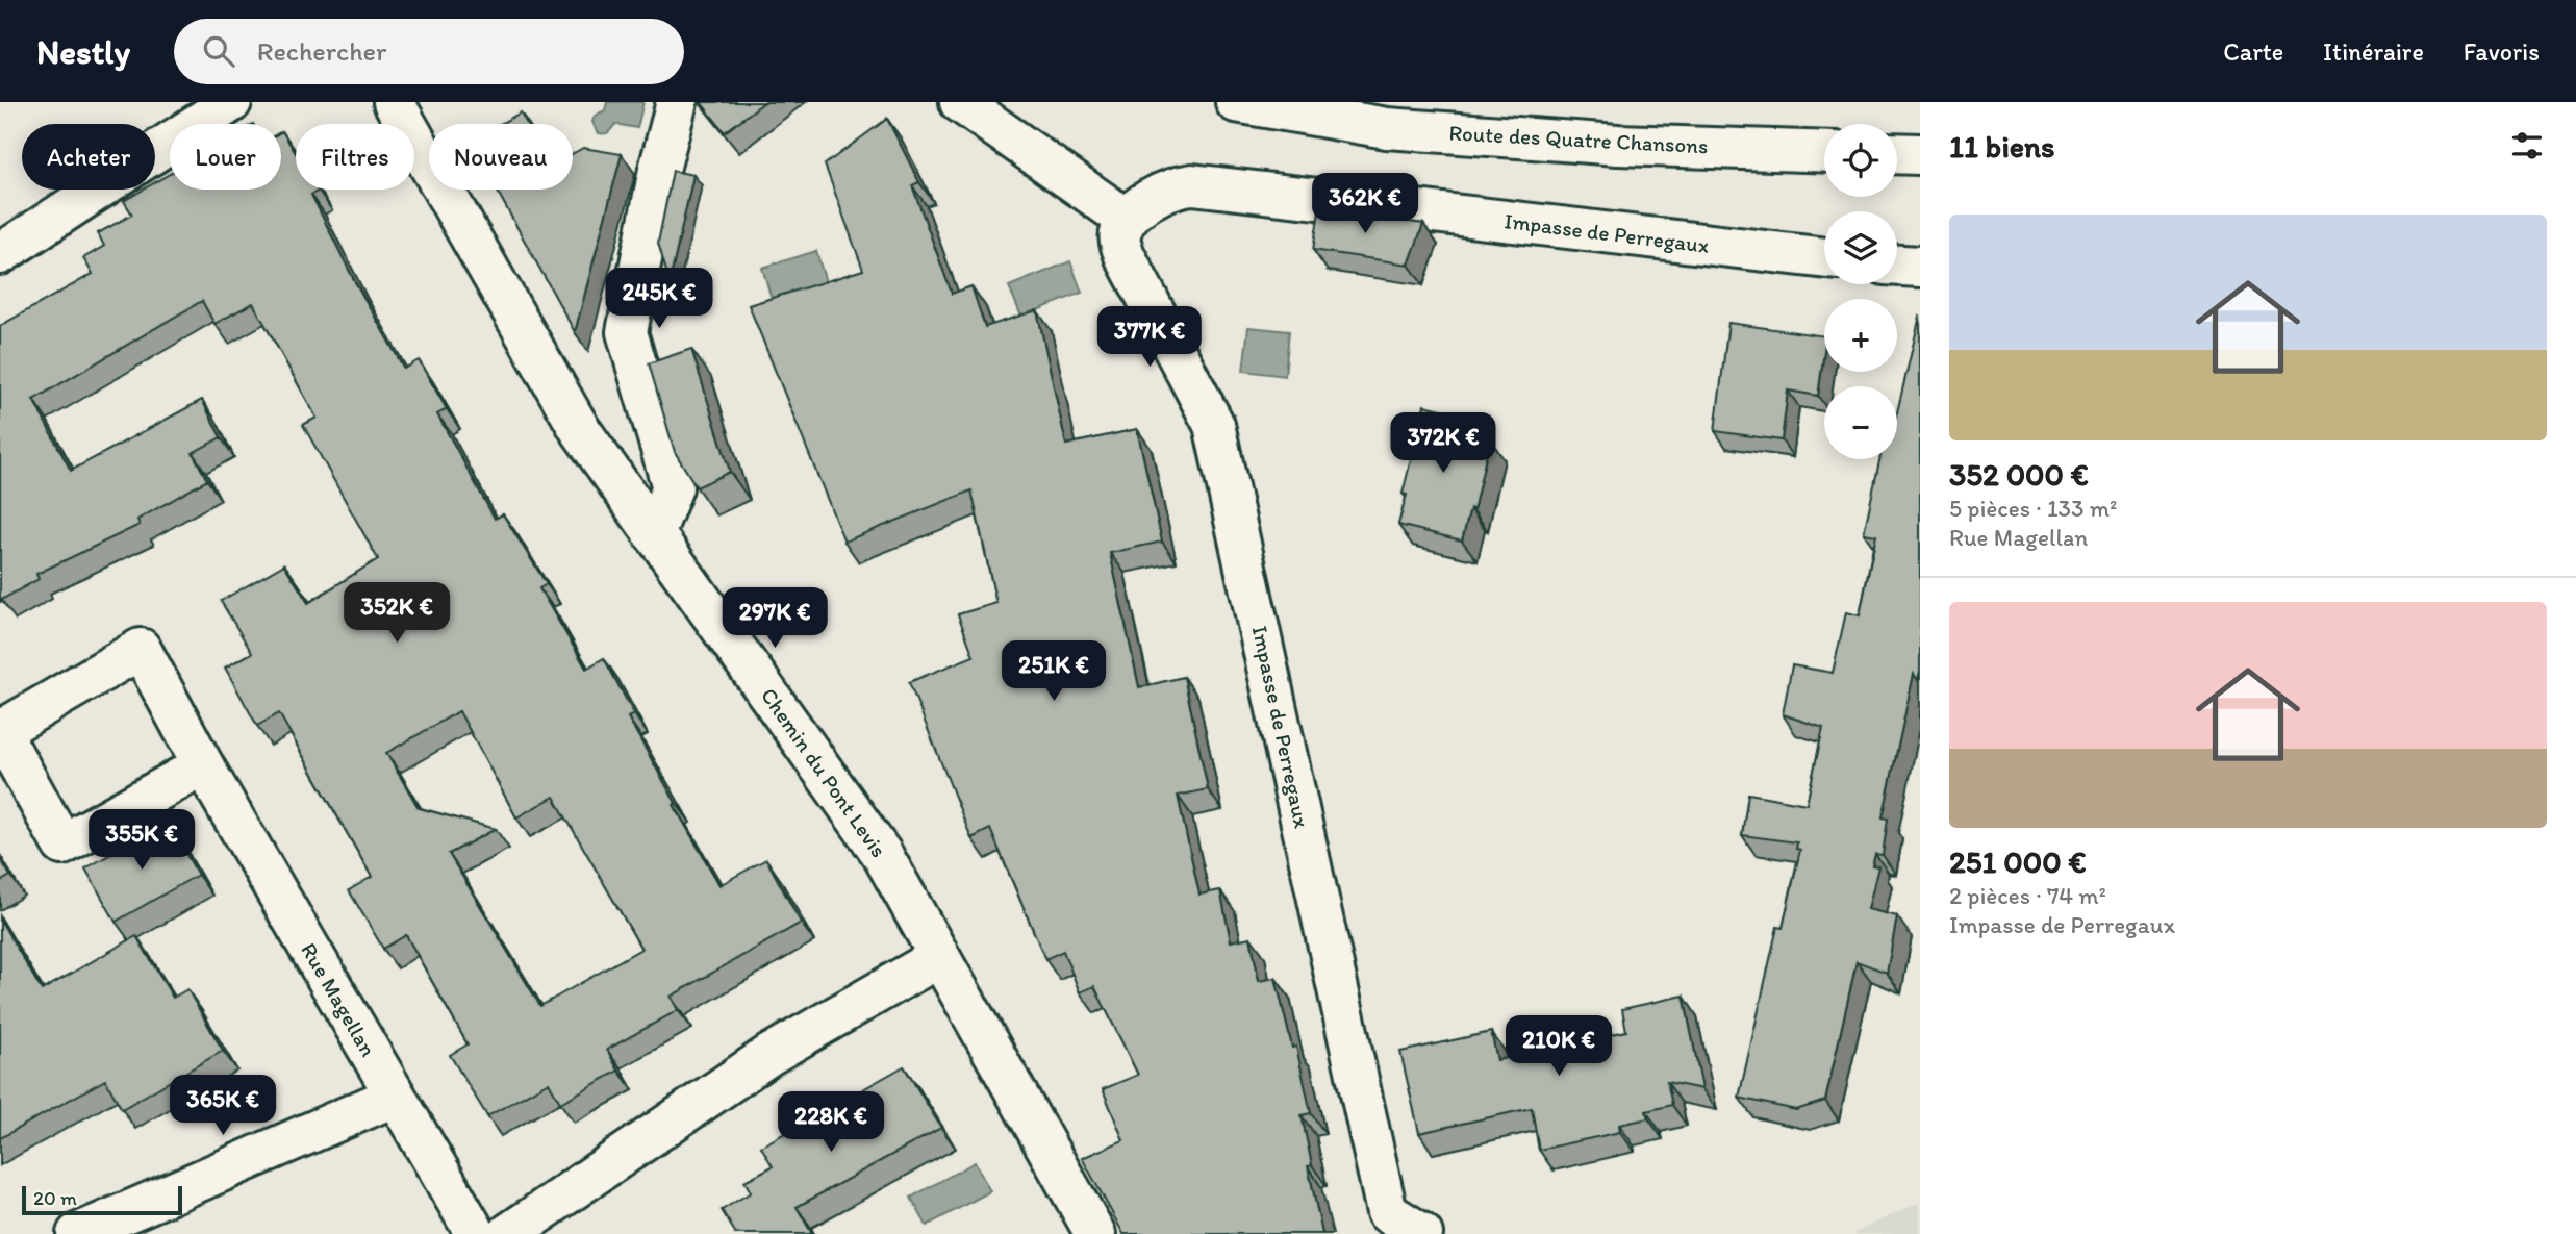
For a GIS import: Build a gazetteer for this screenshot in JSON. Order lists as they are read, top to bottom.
{
  "streets": {
    "street": [
      "Route des Quatre Chansons",
      "Impasse de Perregaux",
      "Chemin du Pont Levis",
      "Rue Magellan"
    ]
  },
  "scale_bar": "20 m",
  "page": {
    "header": "Nestly",
    "search": "Rechercher",
    "nav": ["Carte", "Itinéraire", "Favoris"],
    "heading": "11 biens",
    "map_buttons": ["+", "−"],
    "chip": [
      "Acheter",
      "Louer",
      "Filtres",
      "Nouveau"
    ],
    "price": [
      "362K €",
      "245K €",
      "377K €",
      "372K €",
      "352K €",
      "297K €",
      "251K €",
      "355K €",
      "210K €",
      "365K €",
      "228K €"
    ],
    "list": [
      {
        "name": "352 000 €",
        "note": "5 pièces · 133 m² · Rue Magellan"
      },
      {
        "name": "251 000 €",
        "note": "2 pièces · 74 m² · Impasse de Perregaux"
      }
    ],
    "scale": "20 m"
  }
}
